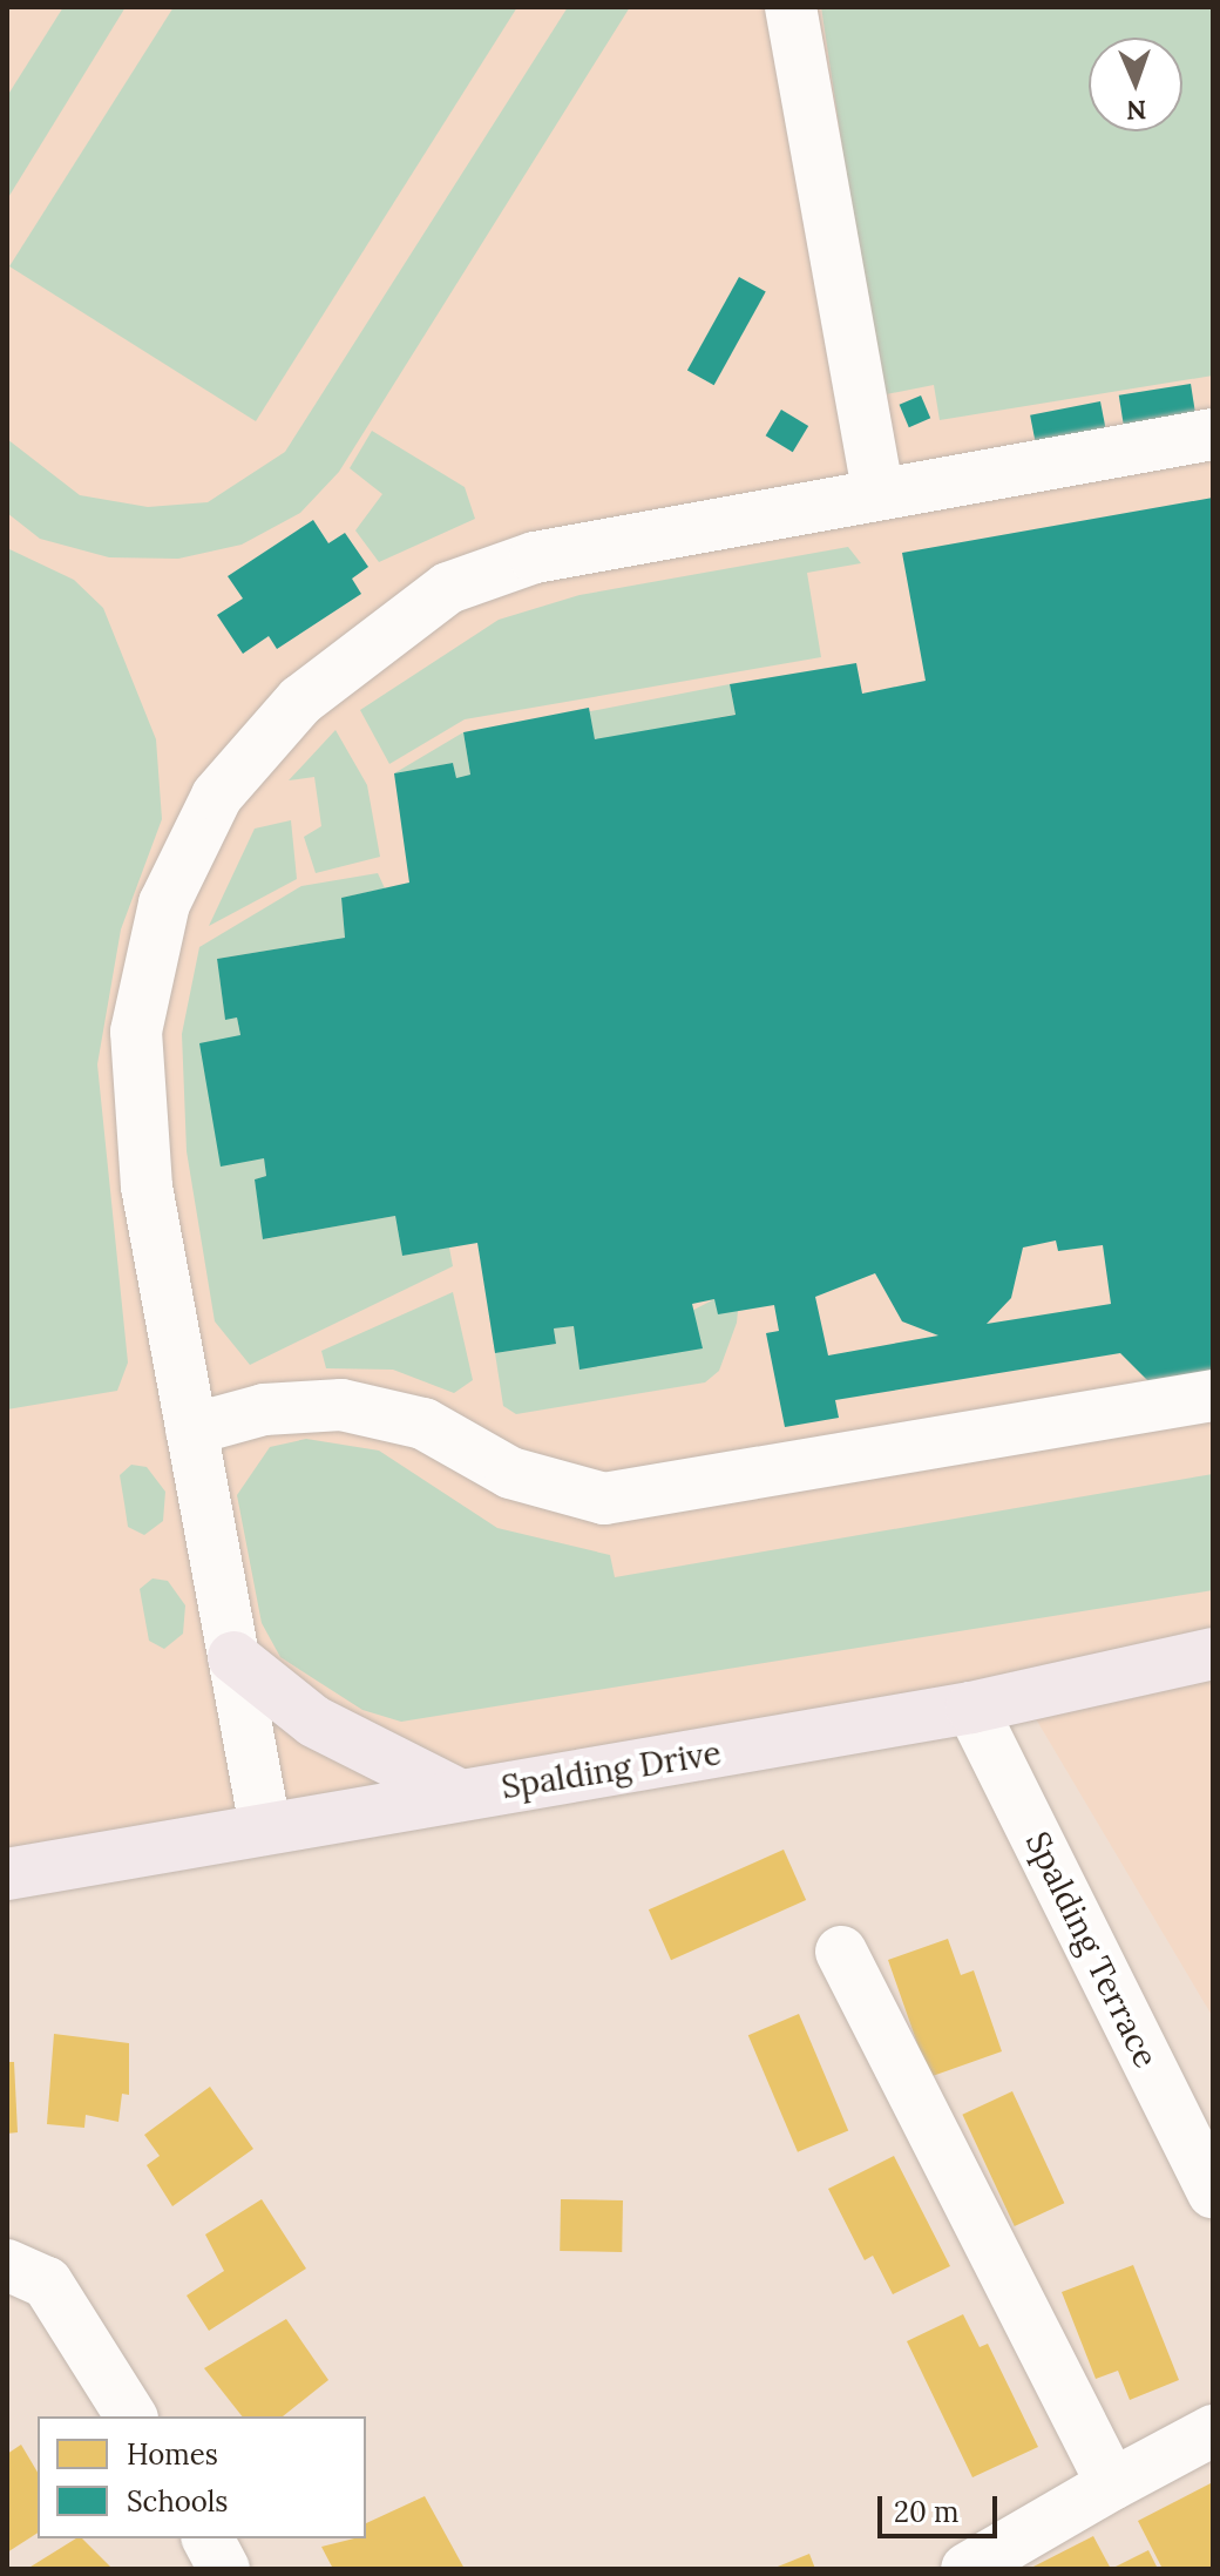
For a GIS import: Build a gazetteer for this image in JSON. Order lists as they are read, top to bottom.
{
  "streets": {
    "main road": ["Spalding Drive"],
    "street": ["Spalding Terrace"]
  },
  "crossings": [
    ["Spalding Drive", "Spalding Terrace"]
  ],
  "legend": ["Homes", "Schools"],
  "scale_bar": "20 m",
  "north": "bottom"
}
